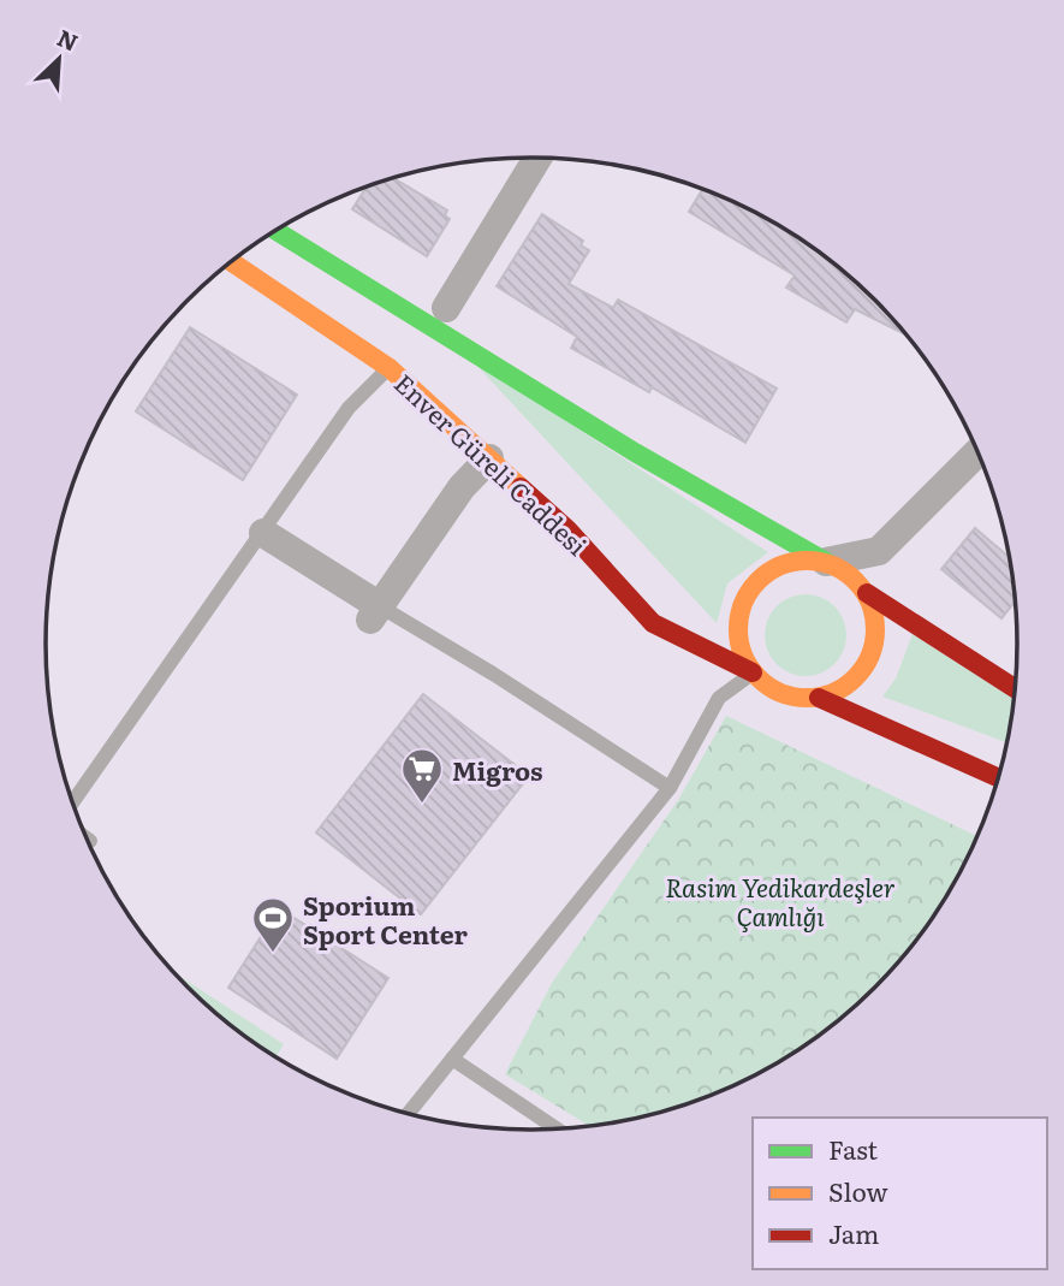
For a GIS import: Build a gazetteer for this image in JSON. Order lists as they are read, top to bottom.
{
  "streets": {
    "main road": ["Enver Güreli Caddesi"]
  },
  "parks": ["Rasim Yedikardeşler Çamlığı"],
  "places": {
    "supermarket": ["Migros"],
    "sports": ["Sporium Sport Center"]
  },
  "legend": ["Fast", "Slow", "Jam"],
  "north": "top right"
}
